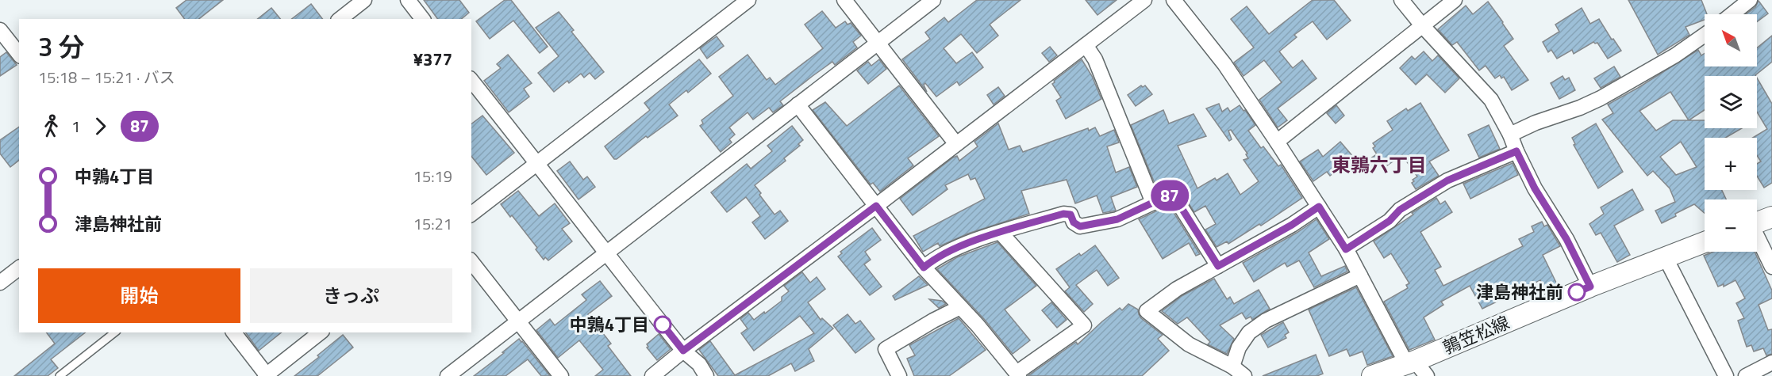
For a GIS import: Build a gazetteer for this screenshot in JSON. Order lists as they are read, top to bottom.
{
  "streets": {
    "main road": ["鶉笠松線"]
  },
  "districts": ["東鶉六丁目"],
  "places": ["津島神社前", "中鶉4丁目"],
  "lines": ["bus line 87"],
  "north": "top left",
  "page": {
    "on_map": "87",
    "map_buttons": ["+", "−"],
    "heading": ["3 分", "15:18 – 15:21 · バス", "¥377"],
    "legs": ["1", "87"],
    "list": [
      {
        "name": "中鶉4丁目",
        "value": "15:19"
      },
      {
        "name": "津島神社前",
        "value": "15:21"
      }
    ],
    "buttons": ["開始", "きっぷ"]
  }
}
